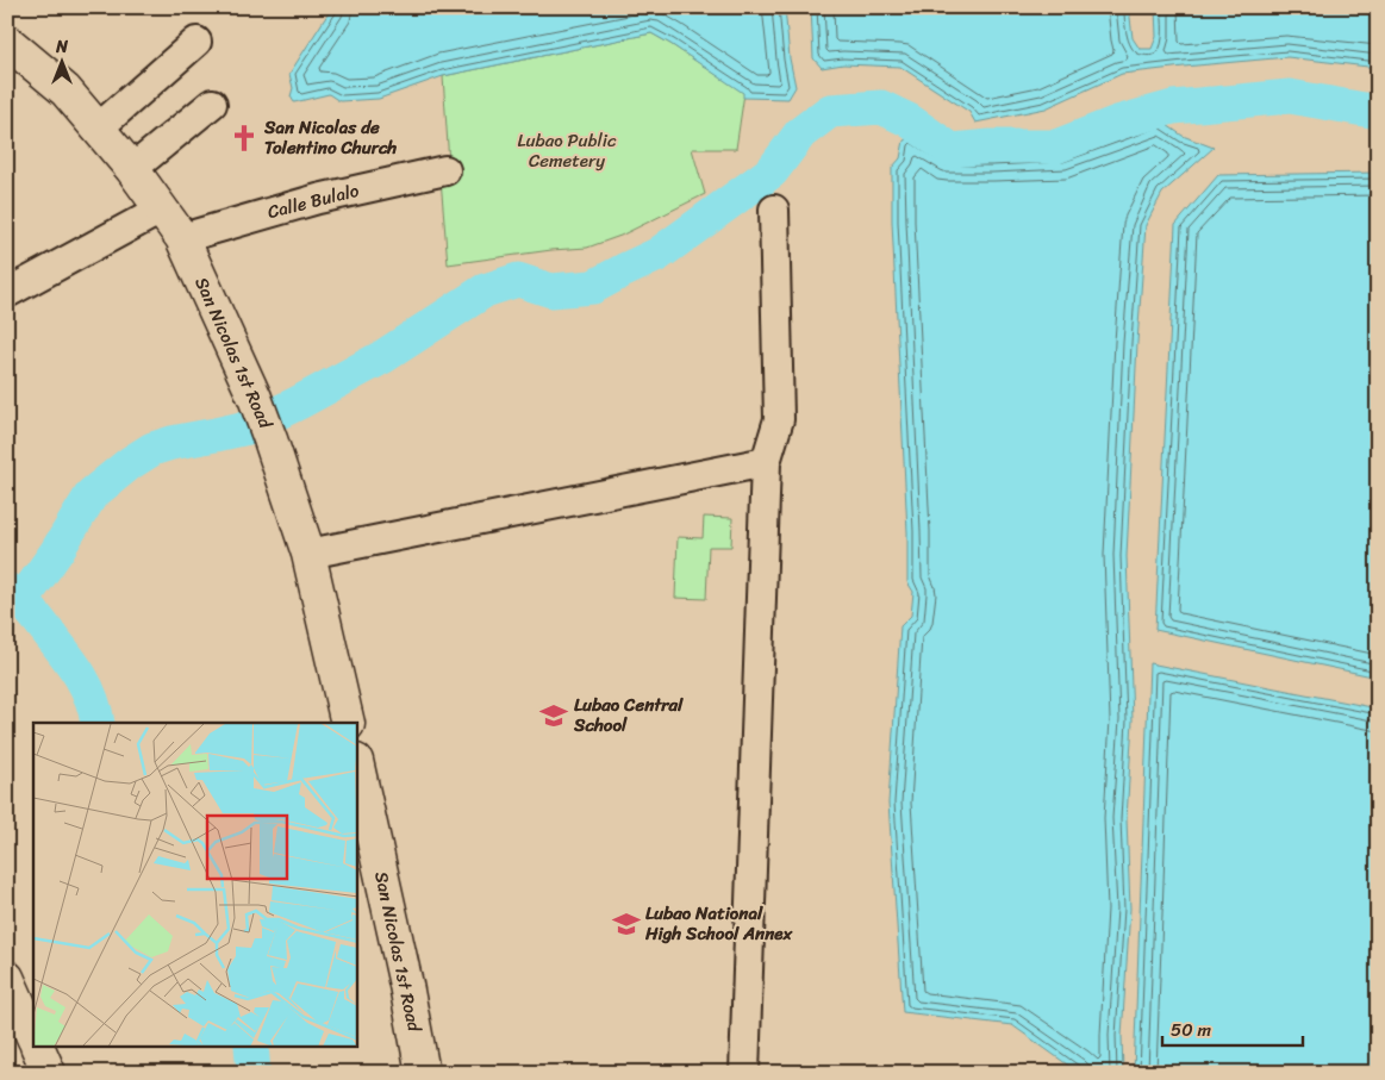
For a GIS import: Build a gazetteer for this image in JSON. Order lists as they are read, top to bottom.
{
  "streets": {
    "main road": ["San Nicolas 1st Road"],
    "street": ["Calle Bulalo"]
  },
  "crossings": [
    ["Calle Bulalo", "San Nicolas 1st Road"]
  ],
  "parks": ["Lubao Public Cemetery"],
  "places": {
    "church": ["San Nicolas de Tolentino Church"],
    "school or university": ["Lubao Central School", "Lubao National High School Annex"]
  },
  "scale_bar": "50 m",
  "north": "top"
}
